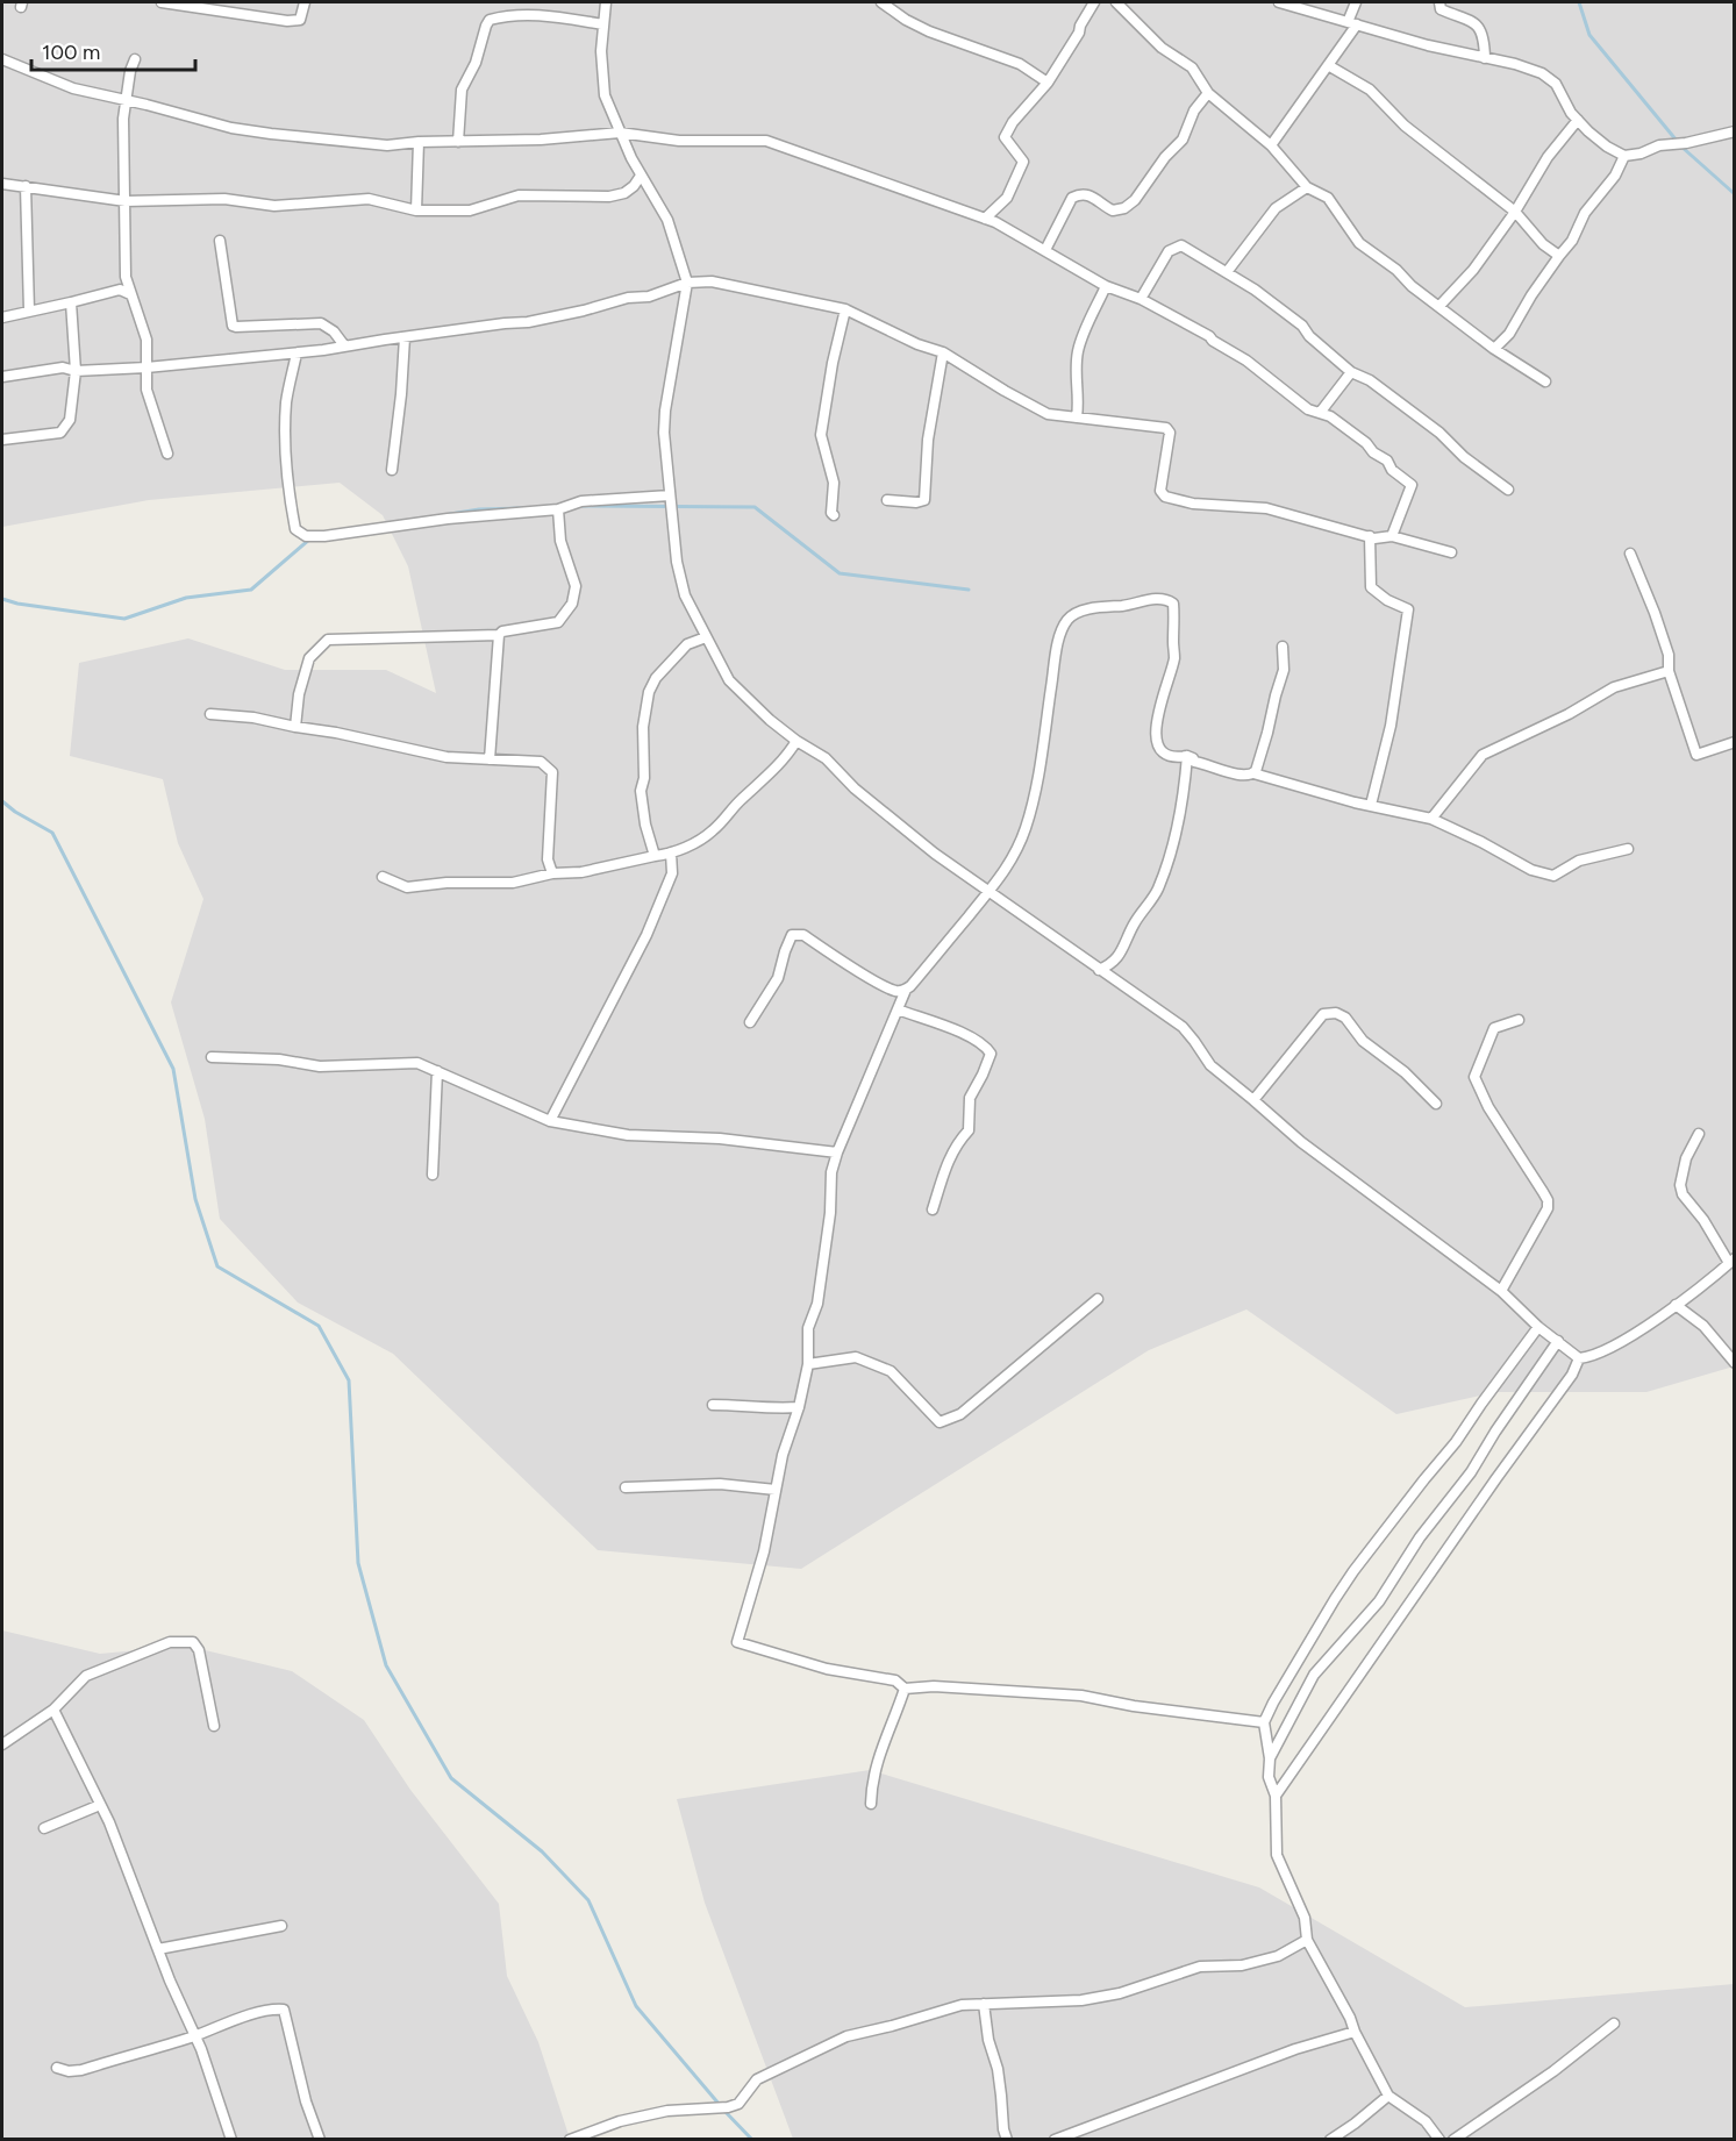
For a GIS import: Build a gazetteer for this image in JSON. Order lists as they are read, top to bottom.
{
  "scale_bar": "100 m"
}
